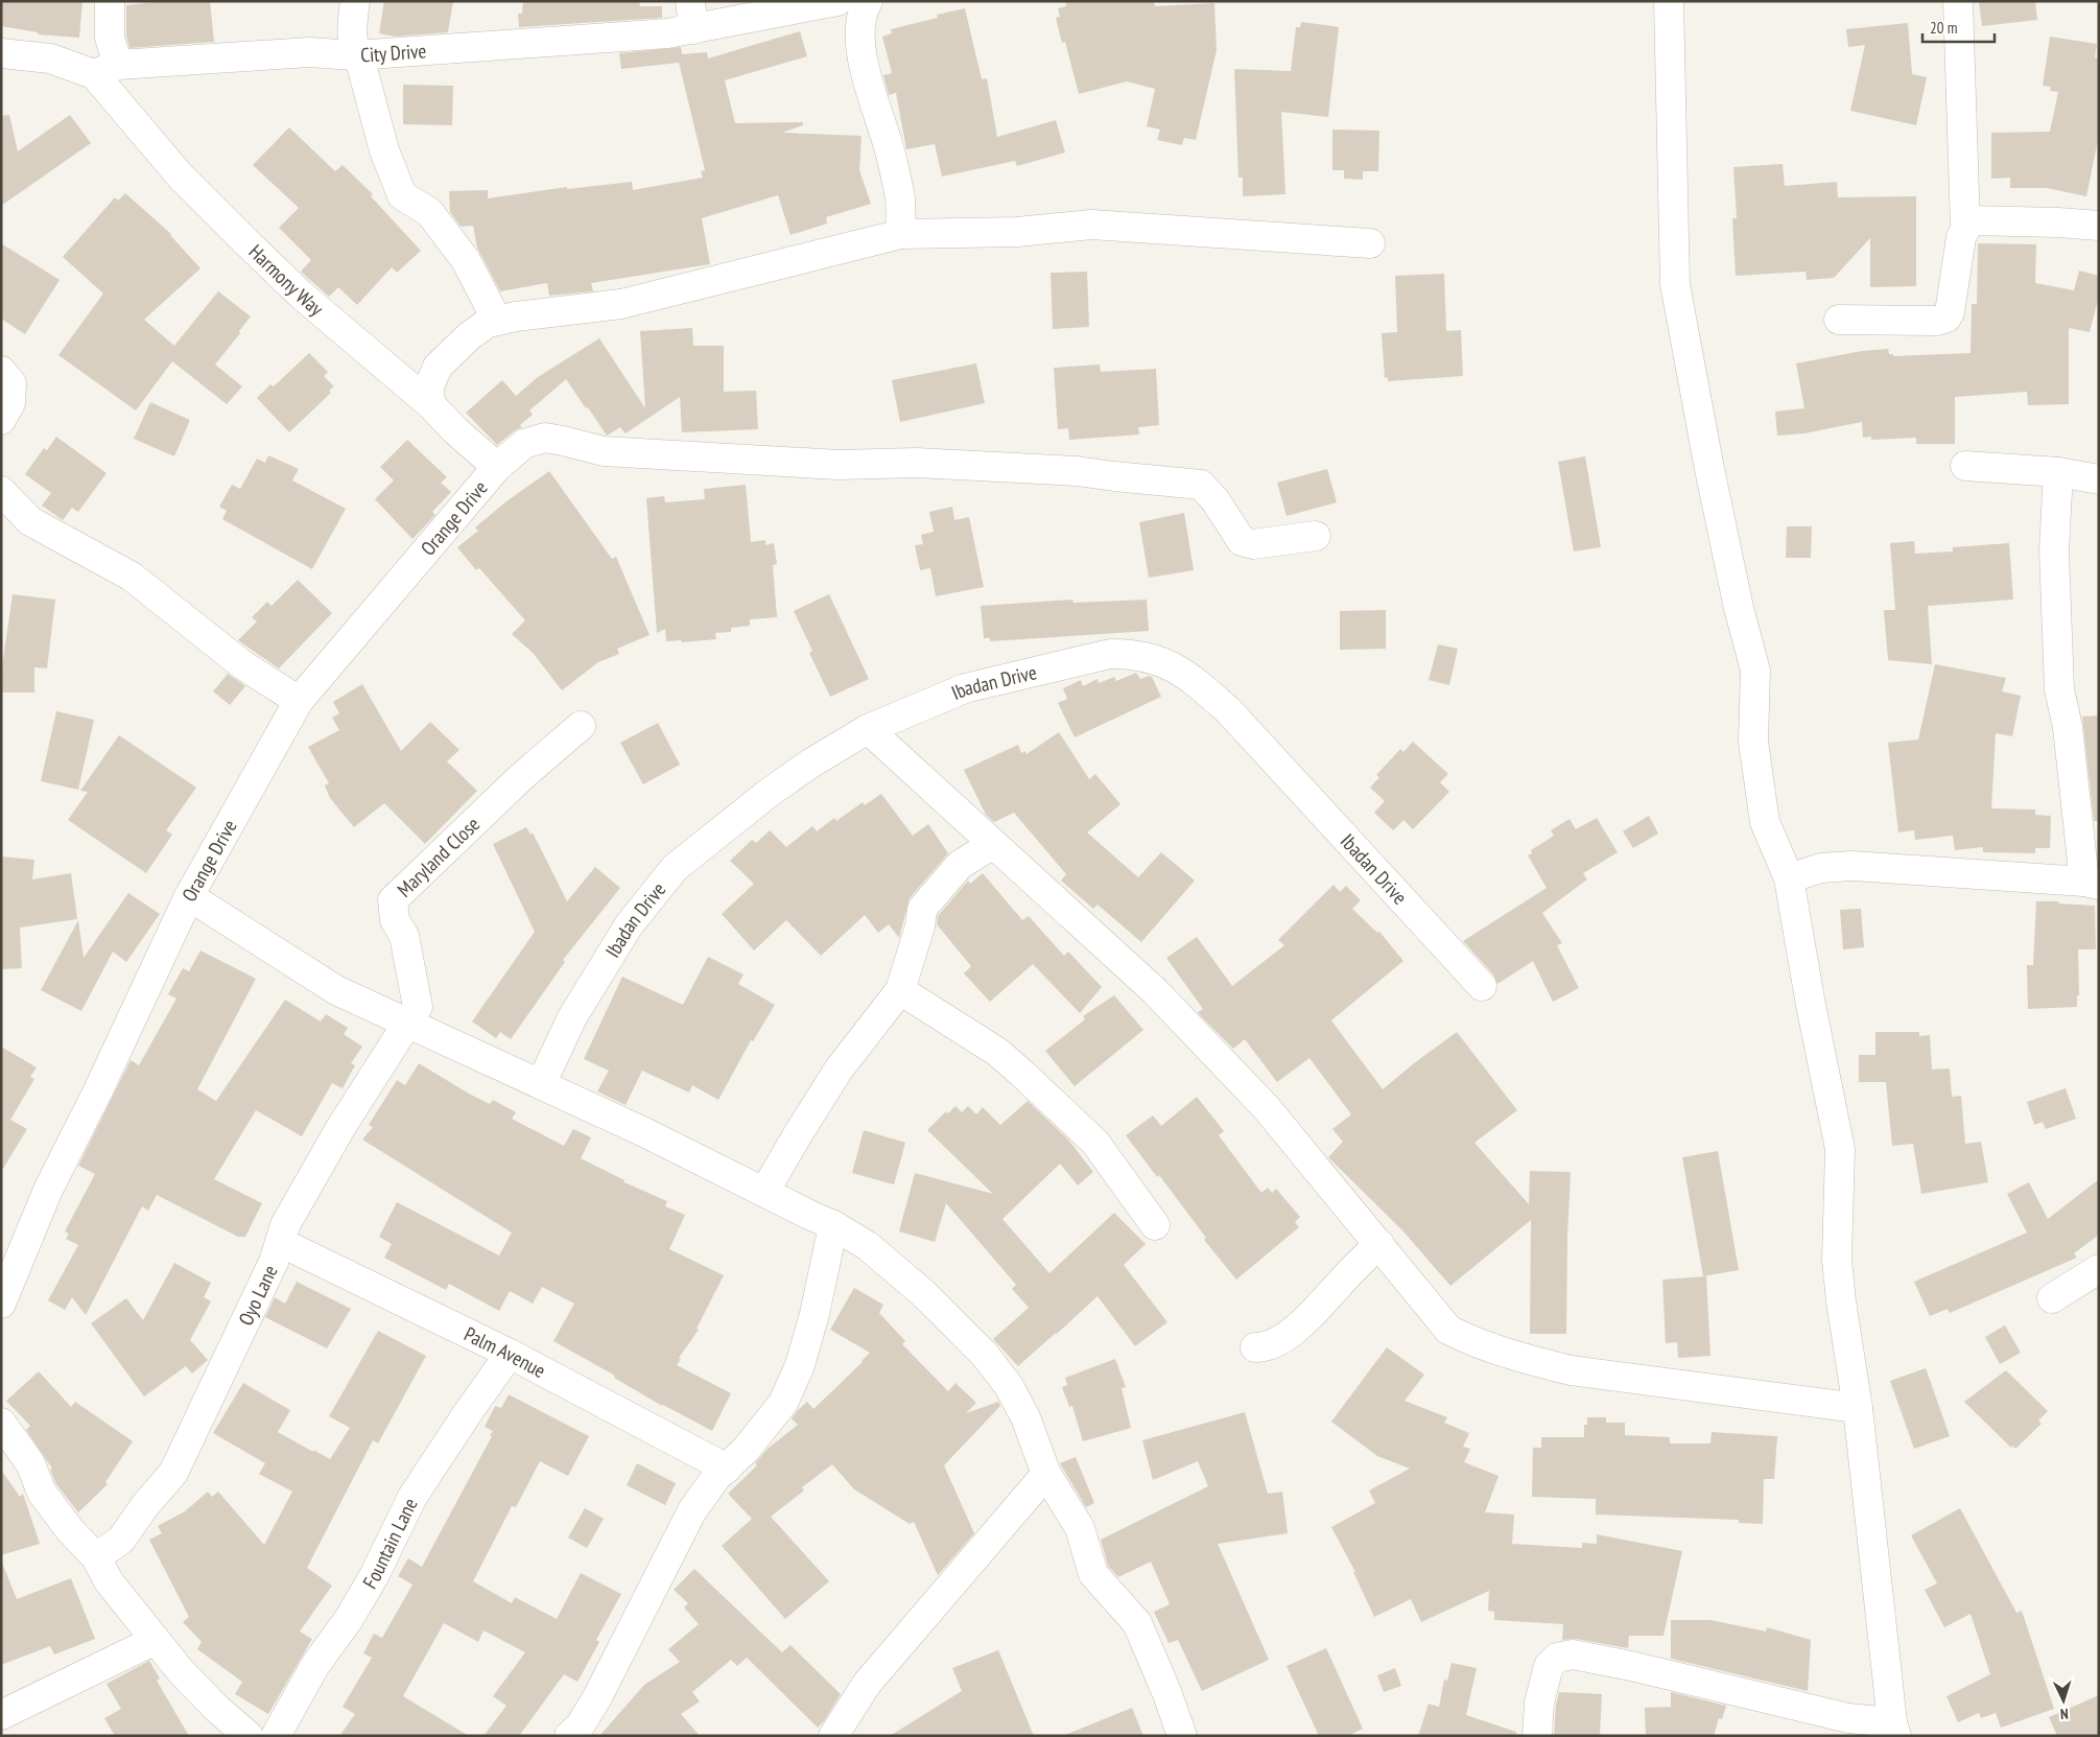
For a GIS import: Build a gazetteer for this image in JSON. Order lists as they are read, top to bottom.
{
  "streets": {
    "street": [
      "City Drive",
      "Harmony Way",
      "Orange Drive",
      "Ibadan Drive",
      "Maryland Close",
      "Oyo Lane",
      "Palm Avenue",
      "Fountain Lane"
    ]
  },
  "crossings": [
    ["City Drive", "Harmony Way"],
    ["Harmony Way", "Orange Drive"],
    ["Maryland Close", "Oyo Lane"],
    ["Oyo Lane", "Palm Avenue"],
    ["Palm Avenue", "Fountain Lane"]
  ],
  "scale_bar": "20 m",
  "north": "bottom"
}
